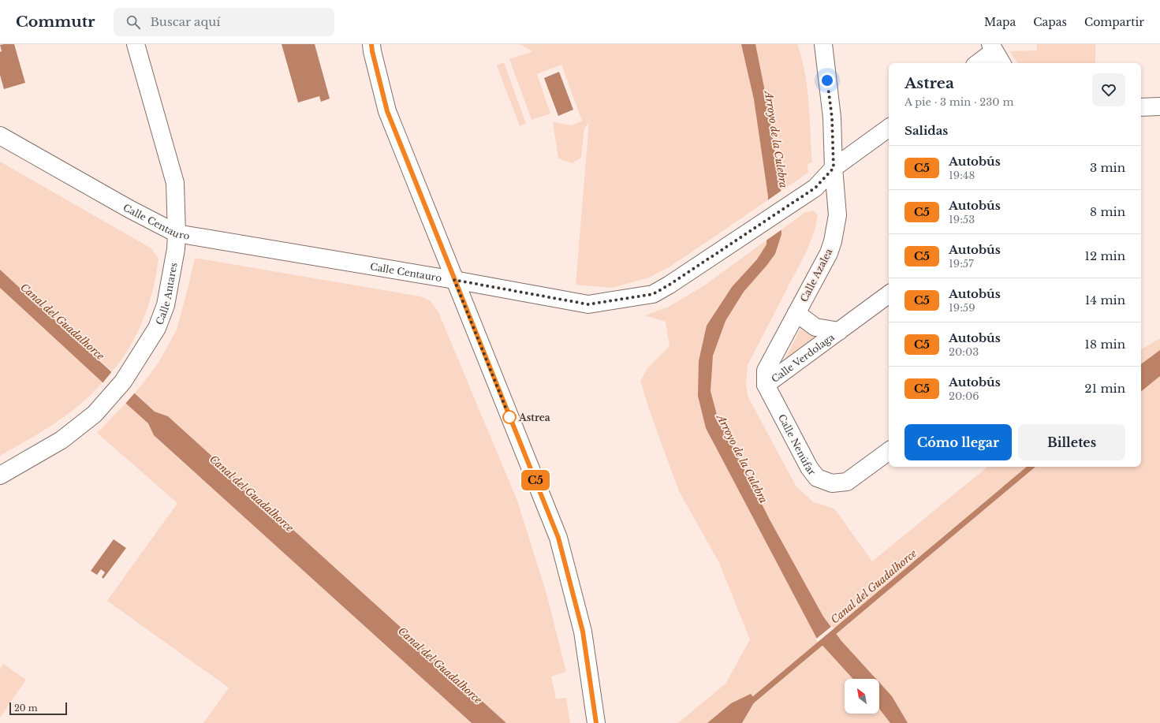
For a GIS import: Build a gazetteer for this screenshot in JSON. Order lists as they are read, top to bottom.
{
  "streets": {
    "street": [
      "Calle Centauro",
      "Calle Azalea",
      "Calle Antares",
      "Calle Verdolaga",
      "Calle Nenúfar"
    ]
  },
  "crossings": [
    ["Calle Centauro", "Calle Azalea"],
    ["Calle Centauro", "Calle Antares"],
    ["Calle Azalea", "Calle Verdolaga"],
    ["Calle Azalea", "Calle Nenúfar"],
    ["Calle Verdolaga", "Calle Nenúfar"]
  ],
  "water": ["Arroyo de la Culebra", "Canal del Guadalhorce"],
  "places": ["Astrea"],
  "lines": ["bus line C5"],
  "scale_bar": "20 m",
  "north": "top left",
  "page": {
    "header": "Commutr",
    "search": "Buscar aquí",
    "nav": ["Mapa", "Capas", "Compartir"],
    "on_map": "C5",
    "heading": [
      ["Astrea", "A pie · 3 min · 230 m"],
      "Salidas"
    ],
    "list": [
      {
        "mark": "C5",
        "name": "Autobús",
        "note": "19:48",
        "value": "3 min"
      },
      {
        "mark": "C5",
        "name": "Autobús",
        "note": "19:53",
        "value": "8 min"
      },
      {
        "mark": "C5",
        "name": "Autobús",
        "note": "19:57",
        "value": "12 min"
      },
      {
        "mark": "C5",
        "name": "Autobús",
        "note": "19:59",
        "value": "14 min"
      },
      {
        "mark": "C5",
        "name": "Autobús",
        "note": "20:03",
        "value": "18 min"
      },
      {
        "mark": "C5",
        "name": "Autobús",
        "note": "20:06",
        "value": "21 min"
      }
    ],
    "buttons": ["Cómo llegar", "Billetes"],
    "scale": "20 m"
  }
}
